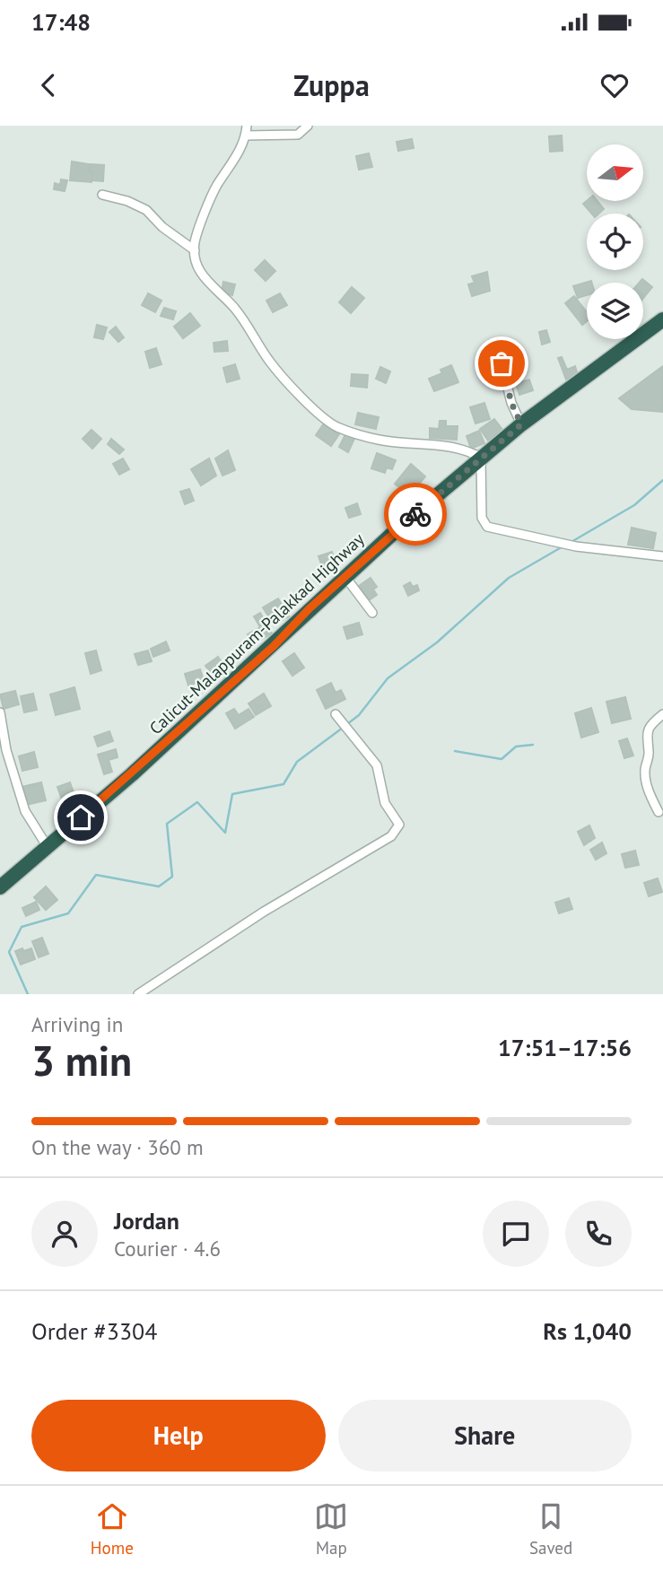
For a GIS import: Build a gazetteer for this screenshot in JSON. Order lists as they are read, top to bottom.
{
  "streets": {
    "highway": ["Calicut-Malappuram-Palakkad Highway"]
  },
  "north": "right",
  "page": {
    "status": "17:48",
    "header": "Zuppa",
    "heading": ["3 min", "Arriving in", "17:51–17:56"],
    "panel": [
      "Jordan",
      "Courier · 4.6",
      "Order #3304",
      "Rs 1,040"
    ],
    "bar": "On the way · 360 m",
    "buttons": ["Help", "Share"],
    "tabs": ["Home", "Map", "Saved"]
  }
}
